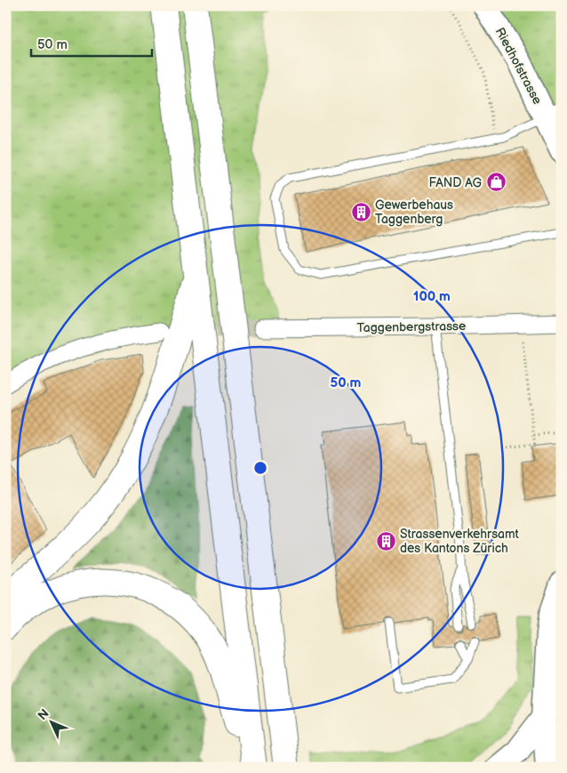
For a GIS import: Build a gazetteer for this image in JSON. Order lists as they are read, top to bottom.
{
  "streets": {
    "street": ["Riedhofstrasse", "Taggenbergstrasse"]
  },
  "places": {
    "shop": ["FAND AG"],
    "building": ["Gewerbehaus Taggenberg", "Strassenverkehrsamt des Kantons Zürich"]
  },
  "scale_bar": "50 m",
  "north": "top left",
  "rings": ["100 m", "50 m"]
}
